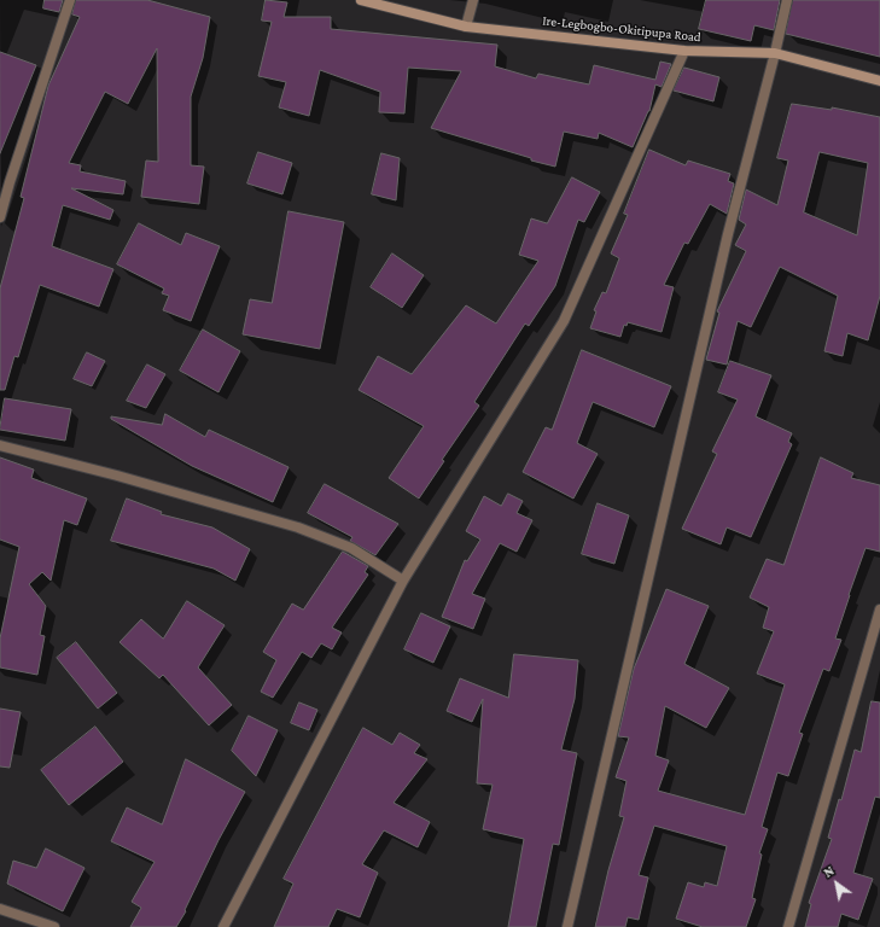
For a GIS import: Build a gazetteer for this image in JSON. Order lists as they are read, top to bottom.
{
  "streets": {
    "street": ["Ire-Legbogbo-Okitipupa Road"]
  },
  "north": "top left"
}
